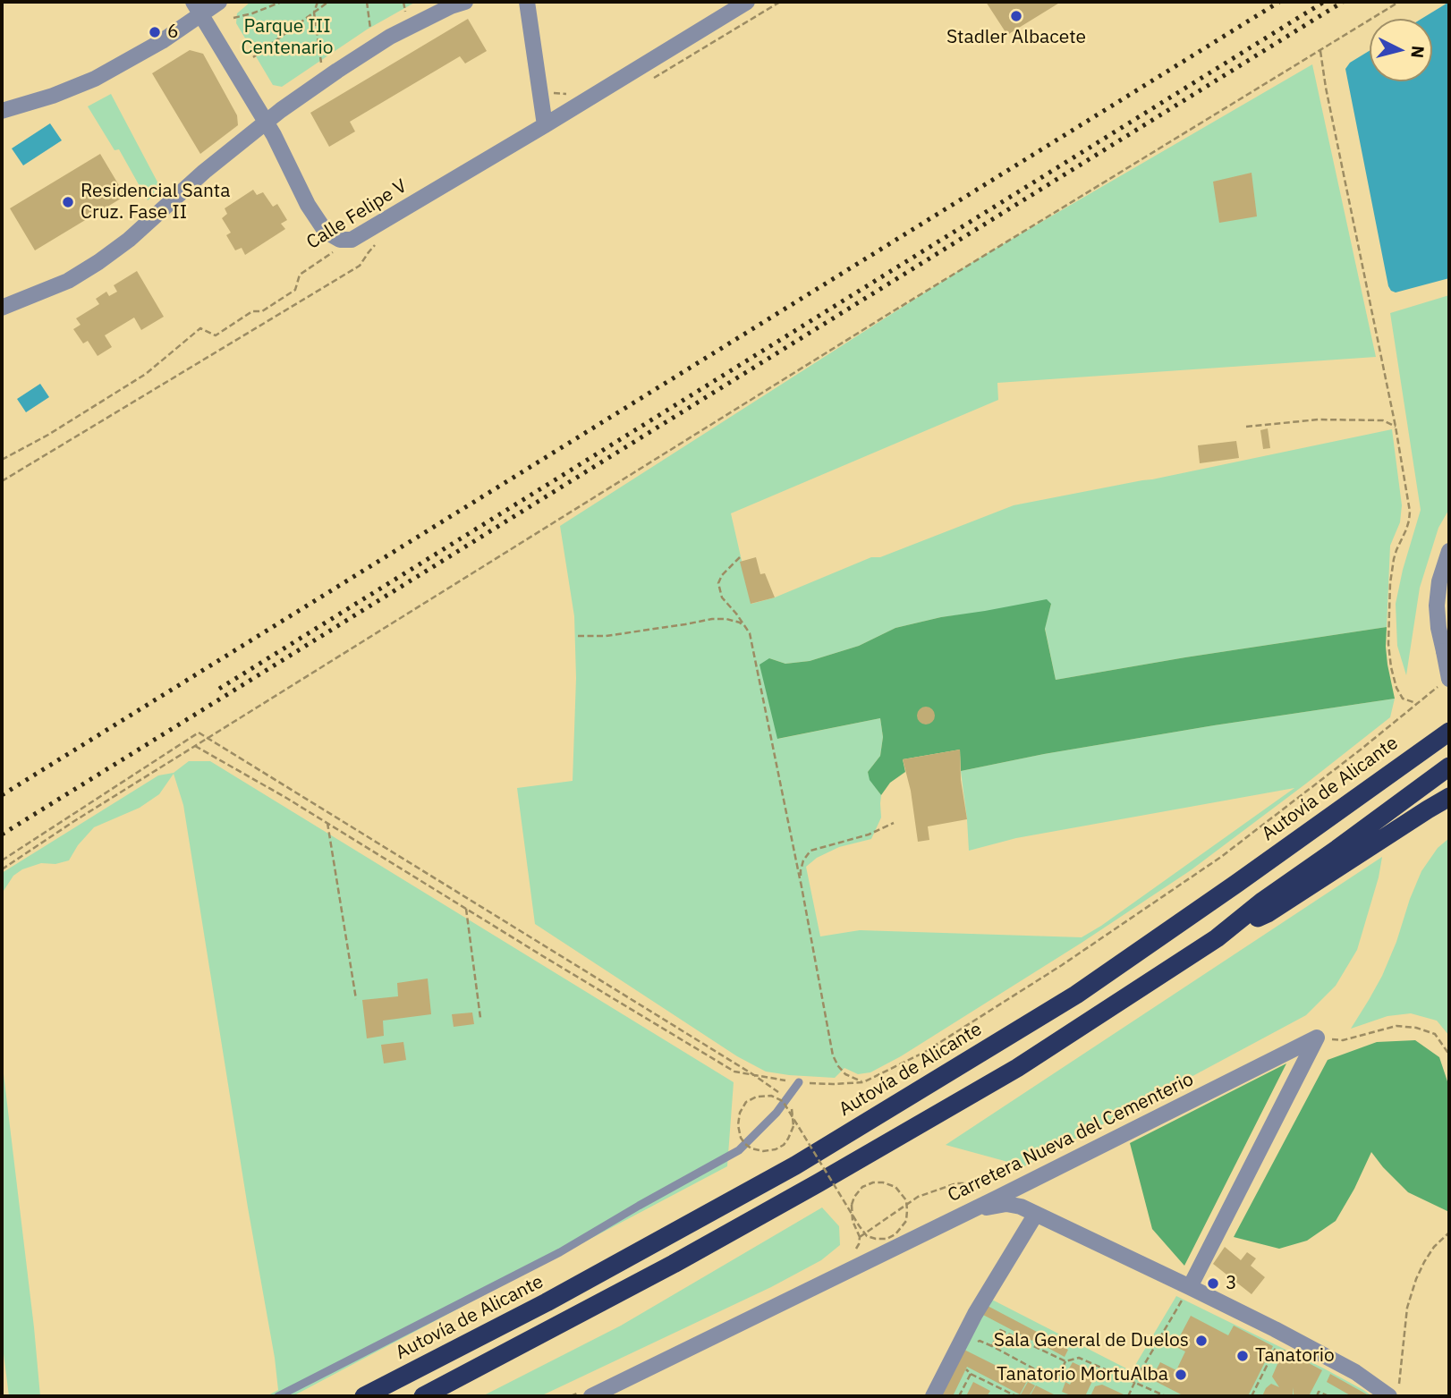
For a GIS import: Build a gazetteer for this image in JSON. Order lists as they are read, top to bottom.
{
  "streets": {
    "highway": ["Autovía de Alicante"],
    "street": ["Calle Felipe V", "Carretera Nueva del Cementerio"]
  },
  "parks": ["Parque III Centenario"],
  "places": [
    "Stadler Albacete",
    "6",
    "Residencial Santa Cruz. Fase II",
    "3",
    "Sala General de Duelos",
    "Tanatorio",
    "Tanatorio MortuAlba"
  ],
  "north": "right"
}
